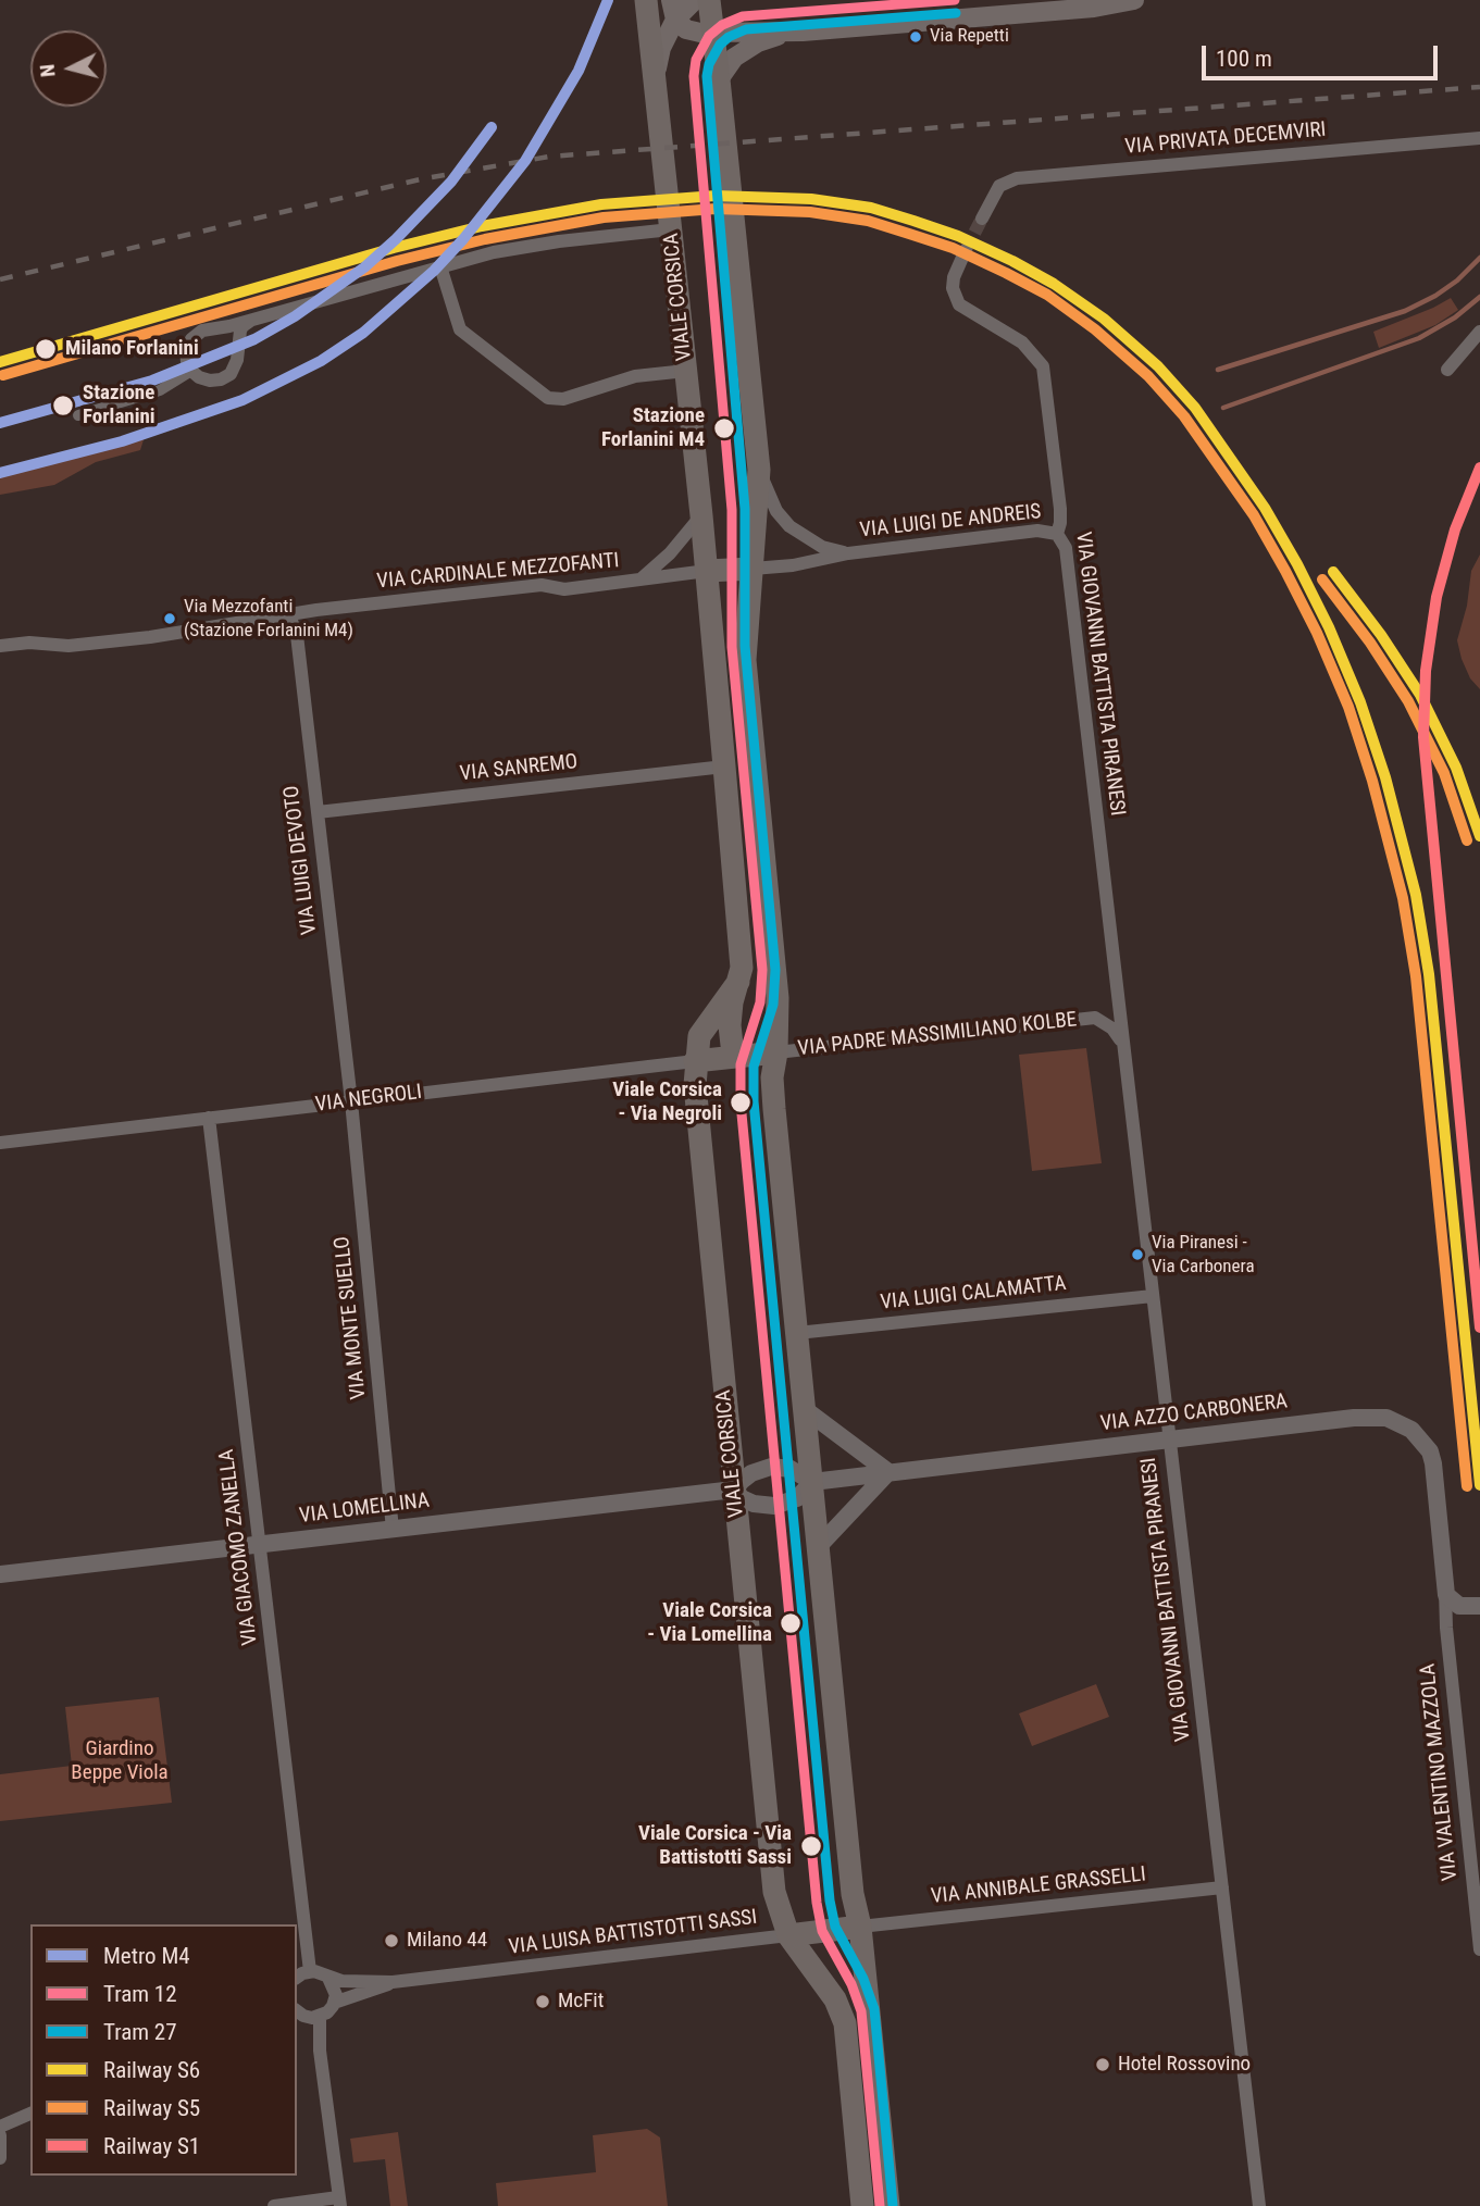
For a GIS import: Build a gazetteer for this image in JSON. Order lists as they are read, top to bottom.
{
  "streets": {
    "main road": ["VIALE CORSICA", "VIA PADRE MASSIMILIANO KOLBE", "VIA NEGROLI"],
    "street": [
      "VIA PRIVATA DECEMVIRI",
      "VIA LUIGI DE ANDREIS",
      "VIA CARDINALE MEZZOFANTI",
      "VIA GIOVANNI BATTISTA PIRANESI",
      "VIA SANREMO",
      "VIA LUIGI DEVOTO",
      "VIA LUIGI CALAMATTA",
      "VIA MONTE SUELLO",
      "VIA AZZO CARBONERA",
      "VIA LOMELLINA",
      "VIA GIACOMO ZANELLA",
      "VIA VALENTINO MAZZOLA",
      "VIA ANNIBALE GRASSELLI",
      "VIA LUISA BATTISTOTTI SASSI"
    ]
  },
  "crossings": [
    ["VIALE CORSICA", "VIA CARDINALE MEZZOFANTI"],
    ["VIALE CORSICA", "VIA SANREMO"],
    ["VIALE CORSICA", "VIA NEGROLI"],
    ["VIALE CORSICA", "VIA LOMELLINA"],
    ["VIALE CORSICA", "VIA LUISA BATTISTOTTI SASSI"],
    ["VIA LUIGI DE ANDREIS", "VIA GIOVANNI BATTISTA PIRANESI"],
    ["VIA CARDINALE MEZZOFANTI", "VIA LUIGI DEVOTO"],
    ["VIA GIOVANNI BATTISTA PIRANESI", "VIA PADRE MASSIMILIANO KOLBE"],
    ["VIA GIOVANNI BATTISTA PIRANESI", "VIA LUIGI CALAMATTA"],
    ["VIA GIOVANNI BATTISTA PIRANESI", "VIA AZZO CARBONERA"],
    ["VIA GIOVANNI BATTISTA PIRANESI", "VIA ANNIBALE GRASSELLI"],
    ["VIA SANREMO", "VIA LUIGI DEVOTO"],
    ["VIA LUIGI DEVOTO", "VIA NEGROLI"],
    ["VIA LUIGI DEVOTO", "VIA MONTE SUELLO"],
    ["VIA PADRE MASSIMILIANO KOLBE", "VIA NEGROLI"],
    ["VIA NEGROLI", "VIA MONTE SUELLO"],
    ["VIA NEGROLI", "VIA GIACOMO ZANELLA"],
    ["VIA MONTE SUELLO", "VIA LOMELLINA"],
    ["VIA AZZO CARBONERA", "VIA LOMELLINA"],
    ["VIA AZZO CARBONERA", "VIA VALENTINO MAZZOLA"],
    ["VIA LOMELLINA", "VIA GIACOMO ZANELLA"],
    ["VIA GIACOMO ZANELLA", "VIA LUISA BATTISTOTTI SASSI"]
  ],
  "parks": ["Giardino Beppe Viola"],
  "places": [
    "Via Repetti",
    "Milano Forlanini",
    "Stazione Forlanini",
    "Stazione Forlanini M4",
    "Via Mezzofanti (Stazione Forlanini M4)",
    "Viale Corsica - Via Negroli",
    "Via Piranesi - Via Carbonera",
    "Viale Corsica - Via Lomellina",
    "Viale Corsica - Via Battistotti Sassi",
    "Milano 44",
    "McFit",
    "Hotel Rossovino"
  ],
  "lines": [
    "metro line M4",
    "tram line 12",
    "tram line 27",
    "rail line S6",
    "rail line S5",
    "rail line S1"
  ],
  "legend": [
    "Metro M4",
    "Tram 12",
    "Tram 27",
    "Railway S6",
    "Railway S5",
    "Railway S1"
  ],
  "scale_bar": "100 m",
  "north": "left"
}
